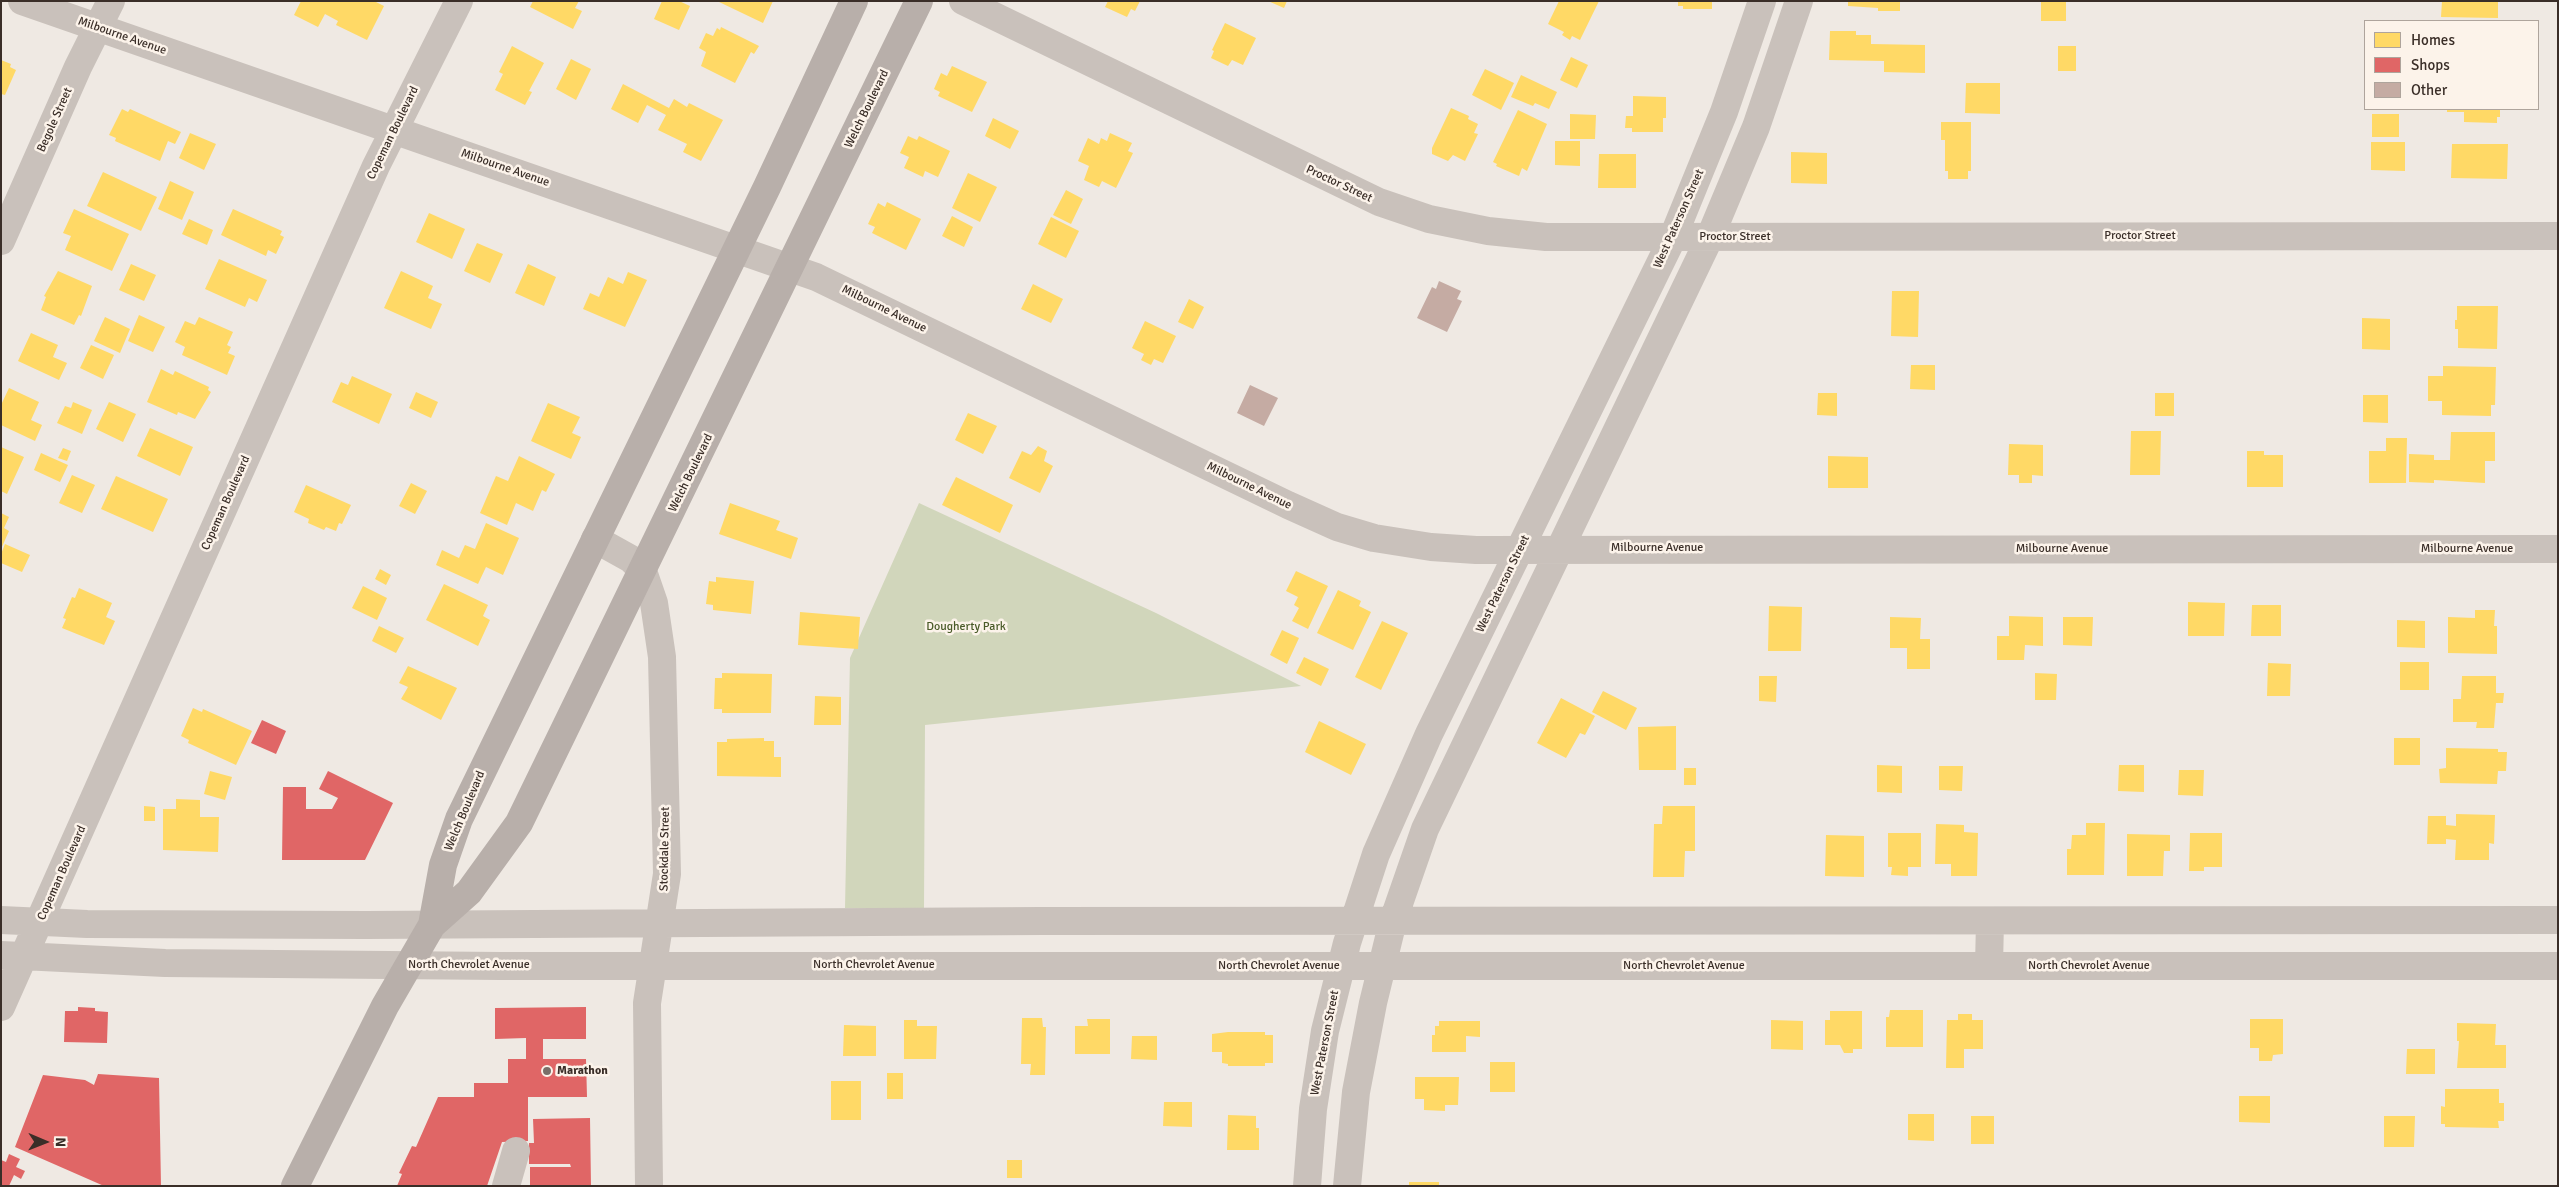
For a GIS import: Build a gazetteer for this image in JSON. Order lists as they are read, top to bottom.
{
  "streets": {
    "main road": ["Welch Boulevard"],
    "street": [
      "Milbourne Avenue",
      "Begole Street",
      "Copeman Boulevard",
      "Proctor Street",
      "West Paterson Street",
      "Stockdale Street",
      "North Chevrolet Avenue"
    ]
  },
  "crossings": [
    ["Milbourne Avenue", "Welch Boulevard"],
    ["Milbourne Avenue", "Begole Street"],
    ["Milbourne Avenue", "Copeman Boulevard"],
    ["Milbourne Avenue", "West Paterson Street"],
    ["Welch Boulevard", "Stockdale Street"],
    ["Welch Boulevard", "North Chevrolet Avenue"],
    ["Copeman Boulevard", "North Chevrolet Avenue"],
    ["Proctor Street", "West Paterson Street"],
    ["West Paterson Street", "North Chevrolet Avenue"],
    ["Stockdale Street", "North Chevrolet Avenue"]
  ],
  "parks": ["Dougherty Park"],
  "places": ["Marathon"],
  "legend": ["Homes", "Shops", "Other"],
  "north": "right"
}
